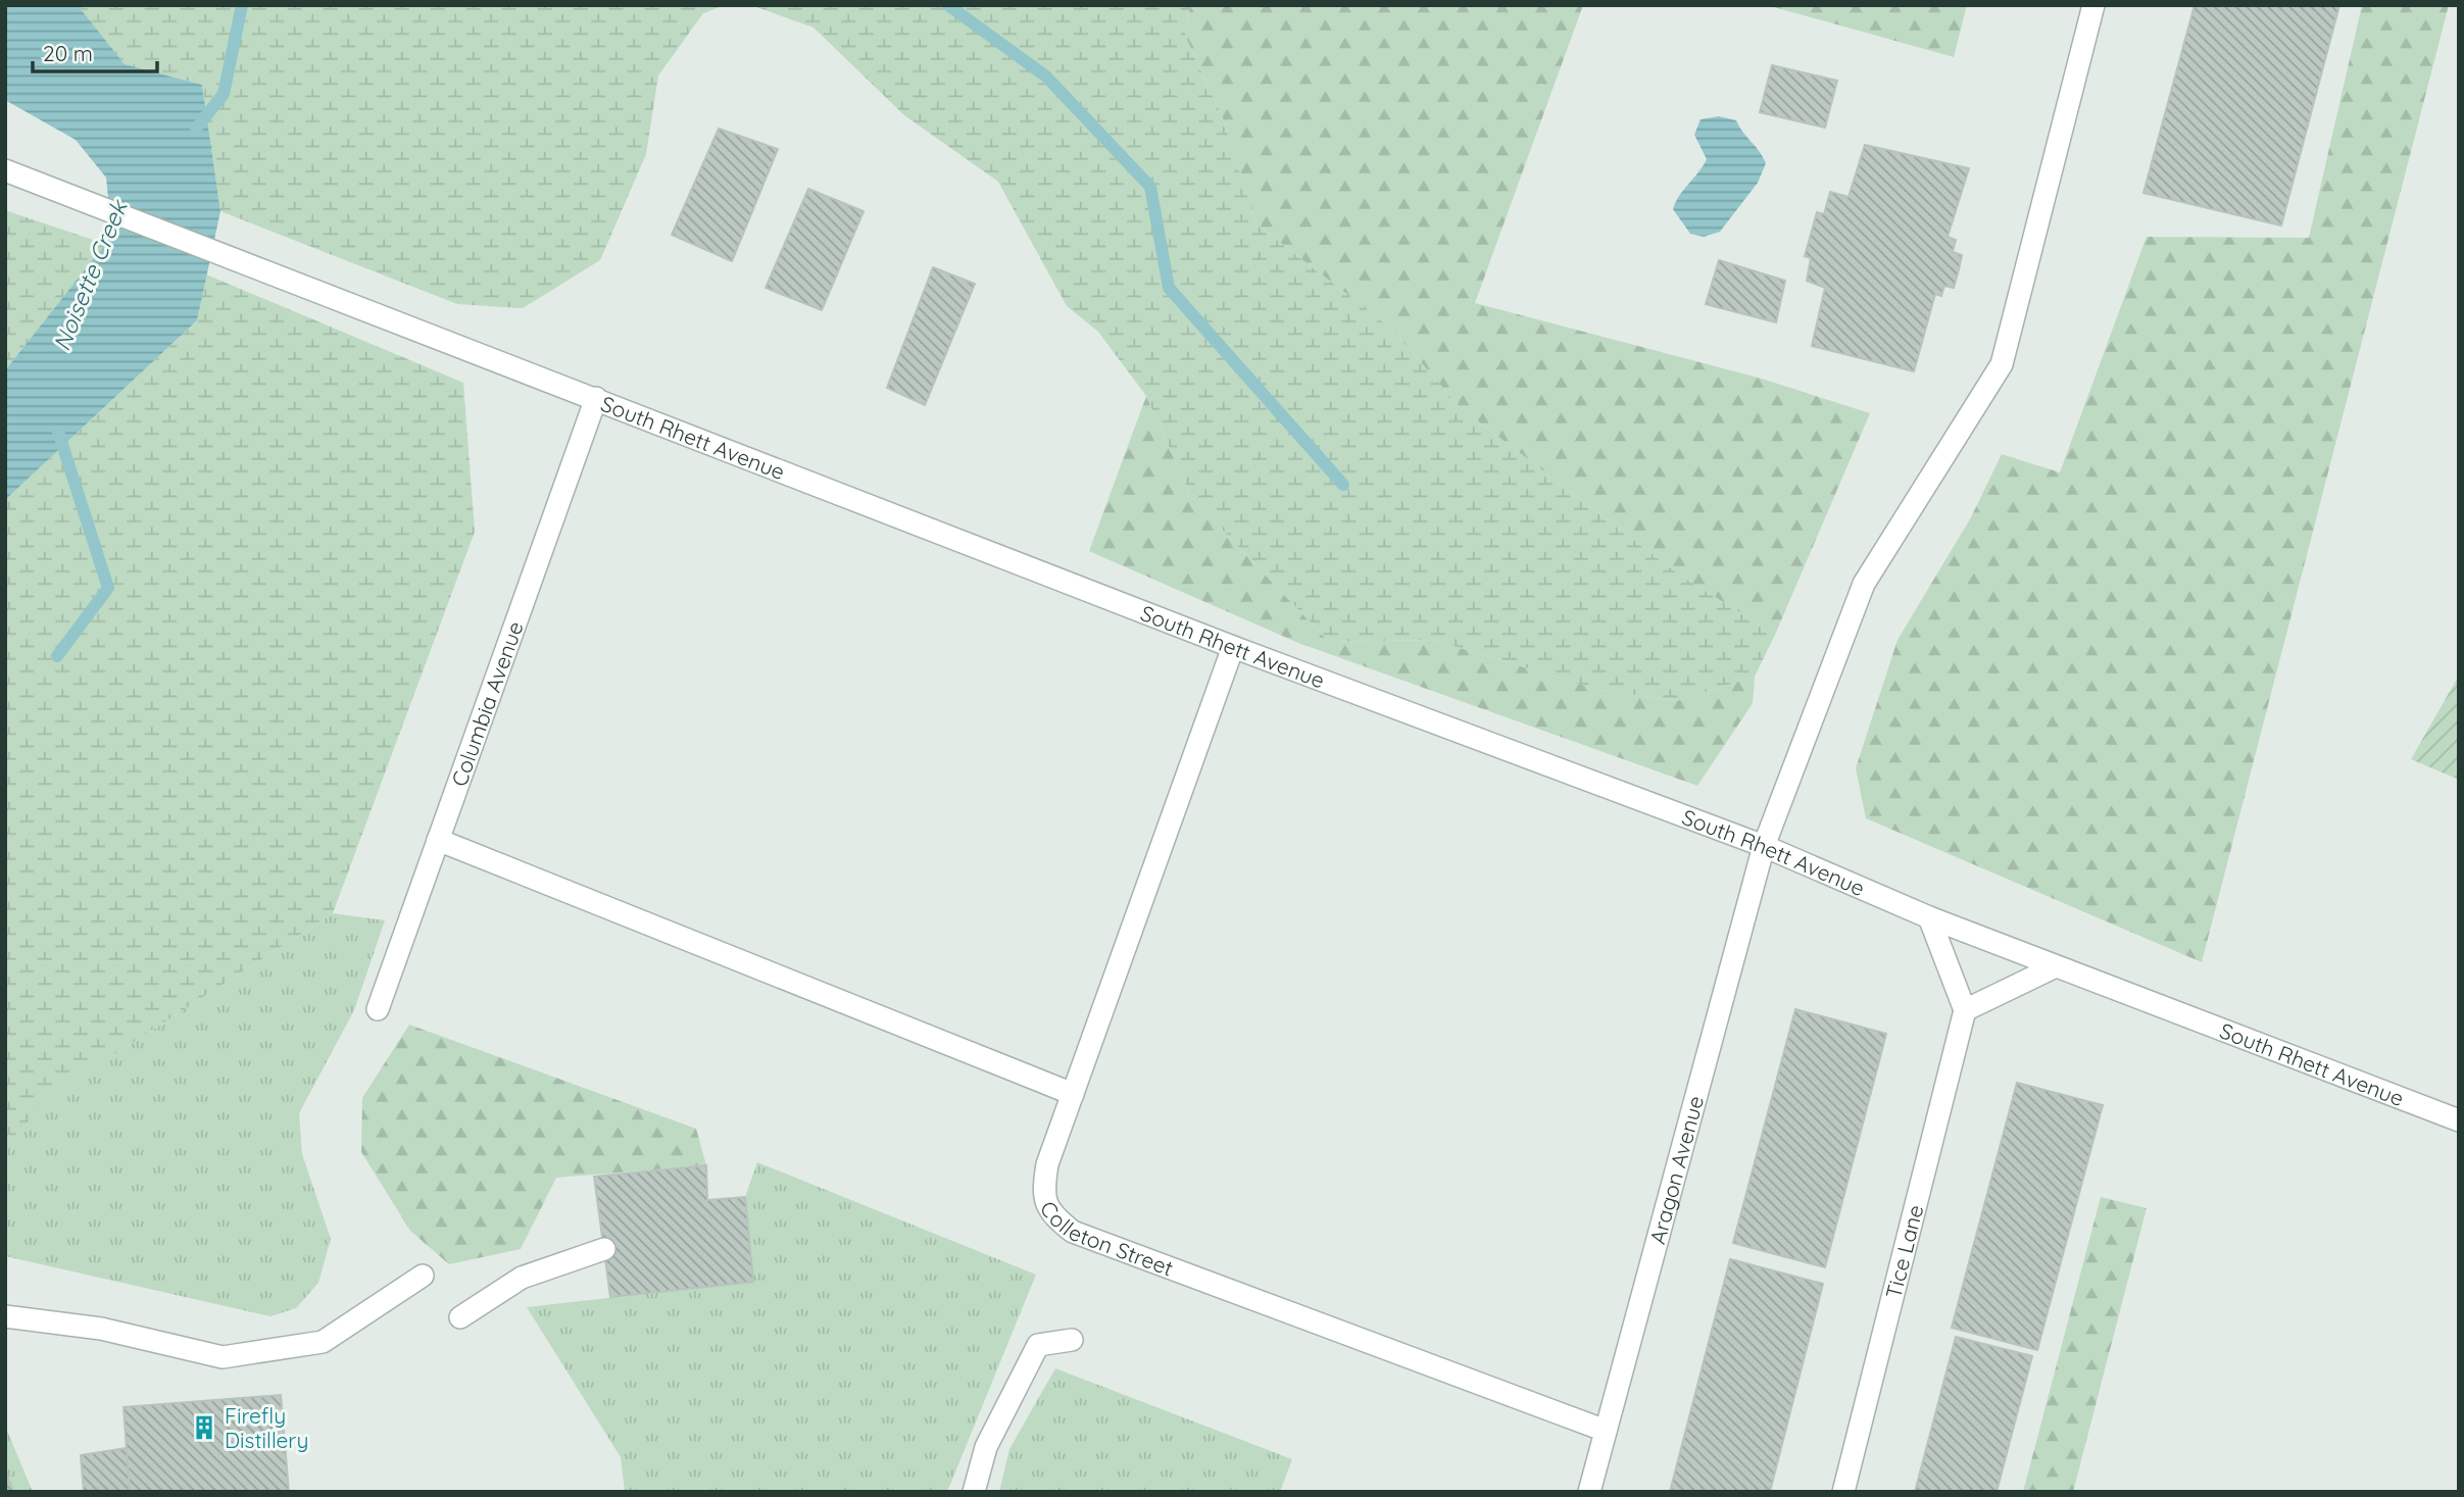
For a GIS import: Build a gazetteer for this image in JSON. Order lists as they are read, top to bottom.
{
  "streets": {
    "street": [
      "South Rhett Avenue",
      "Columbia Avenue",
      "Aragon Avenue",
      "Colleton Street",
      "Tice Lane"
    ]
  },
  "crossings": [
    ["South Rhett Avenue", "Columbia Avenue"],
    ["South Rhett Avenue", "Aragon Avenue"],
    ["South Rhett Avenue", "Colleton Street"],
    ["Aragon Avenue", "Colleton Street"]
  ],
  "water": ["Noisette Creek"],
  "places": {
    "building": ["Firefly Distillery"]
  },
  "scale_bar": "20 m"
}
